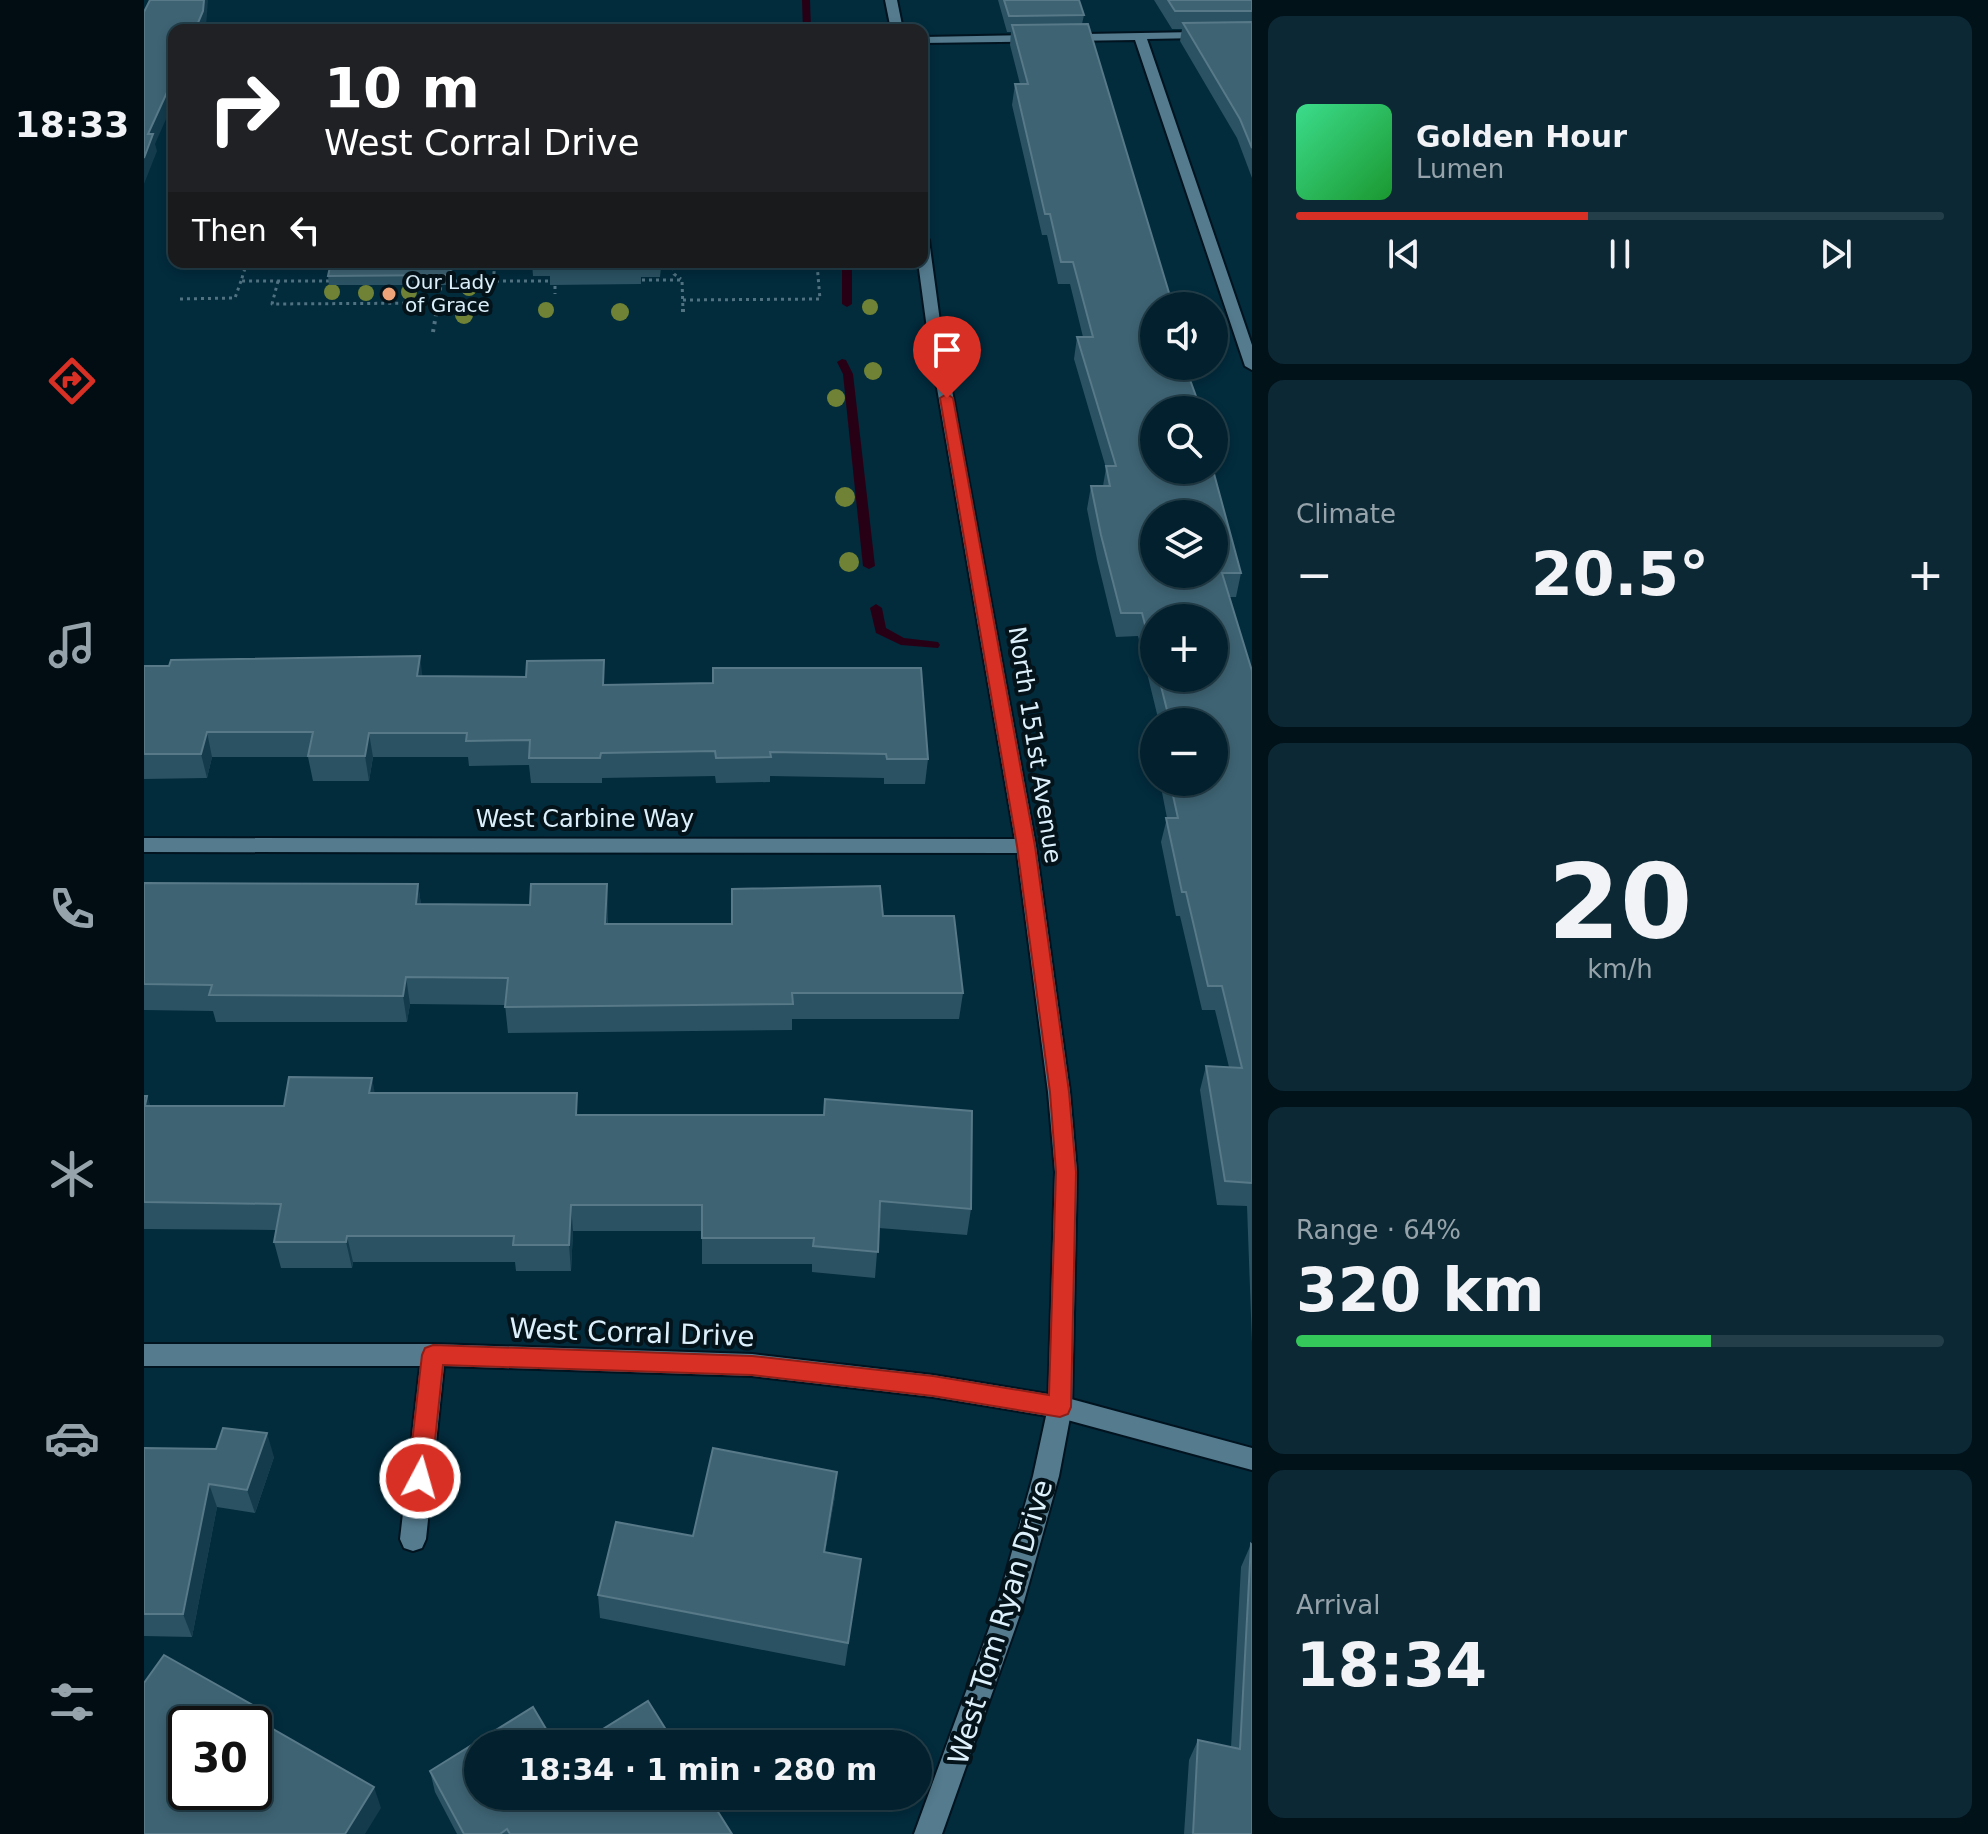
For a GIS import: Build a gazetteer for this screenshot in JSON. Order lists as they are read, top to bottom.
{
  "streets": {
    "street": [
      "North 151st Avenue",
      "West Carbine Way",
      "West Corral Drive",
      "West Tom Ryan Drive"
    ]
  },
  "crossings": [
    ["North 151st Avenue", "West Carbine Way"],
    ["North 151st Avenue", "West Corral Drive"],
    ["North 151st Avenue", "West Tom Ryan Drive"],
    ["West Corral Drive", "West Tom Ryan Drive"]
  ],
  "places": ["Our Lady of Grace"],
  "page": {
    "tabs": "18:33",
    "turn": ["10 m", "West Corral Drive"],
    "song": ["Golden Hour", "Lumen"],
    "then": "Then",
    "map_buttons": ["+", "−"],
    "tile": [
      "Climate",
      ["20", "km/h"],
      ["Range · 64%", "320 km"],
      ["Arrival", "18:34"]
    ],
    "heat": ["−", "20.5°", "+"],
    "limit": "30",
    "trip": "18:34 · 1 min · 280 m"
  }
}
